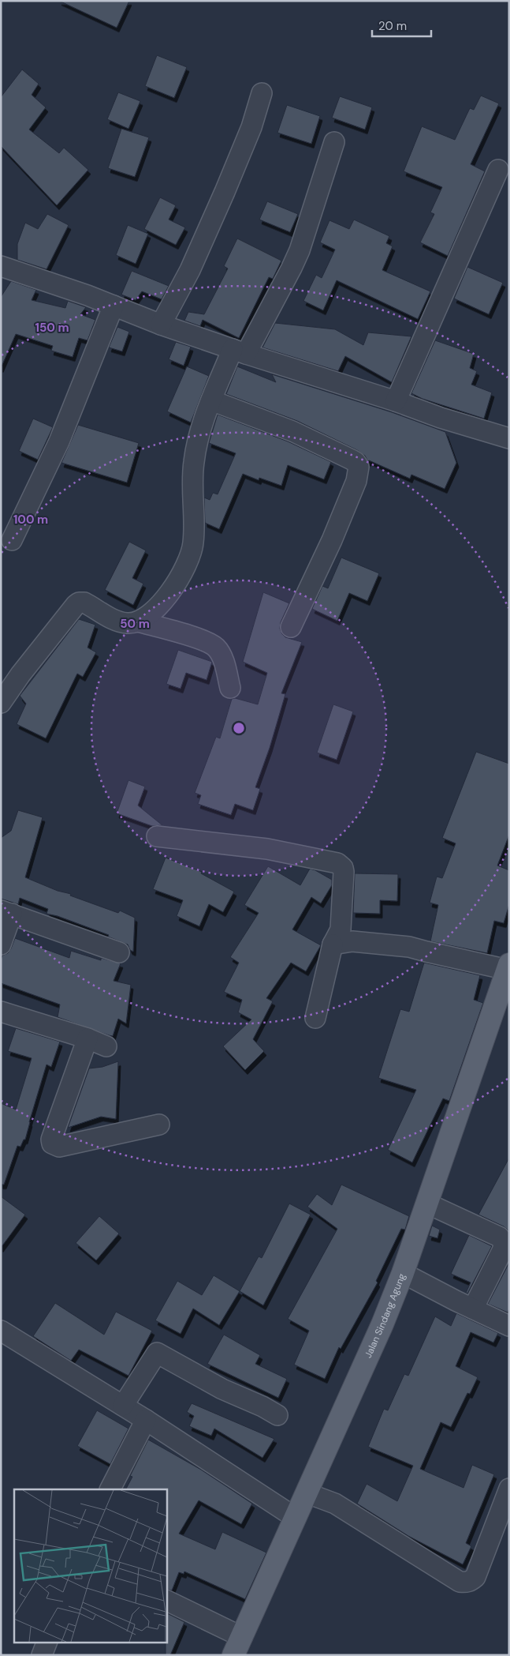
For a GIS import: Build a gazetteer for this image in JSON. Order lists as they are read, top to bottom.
{
  "streets": {
    "main road": ["Jalan Sindang Agung"]
  },
  "scale_bar": "20 m",
  "rings": ["150 m", "100 m", "50 m"]
}
